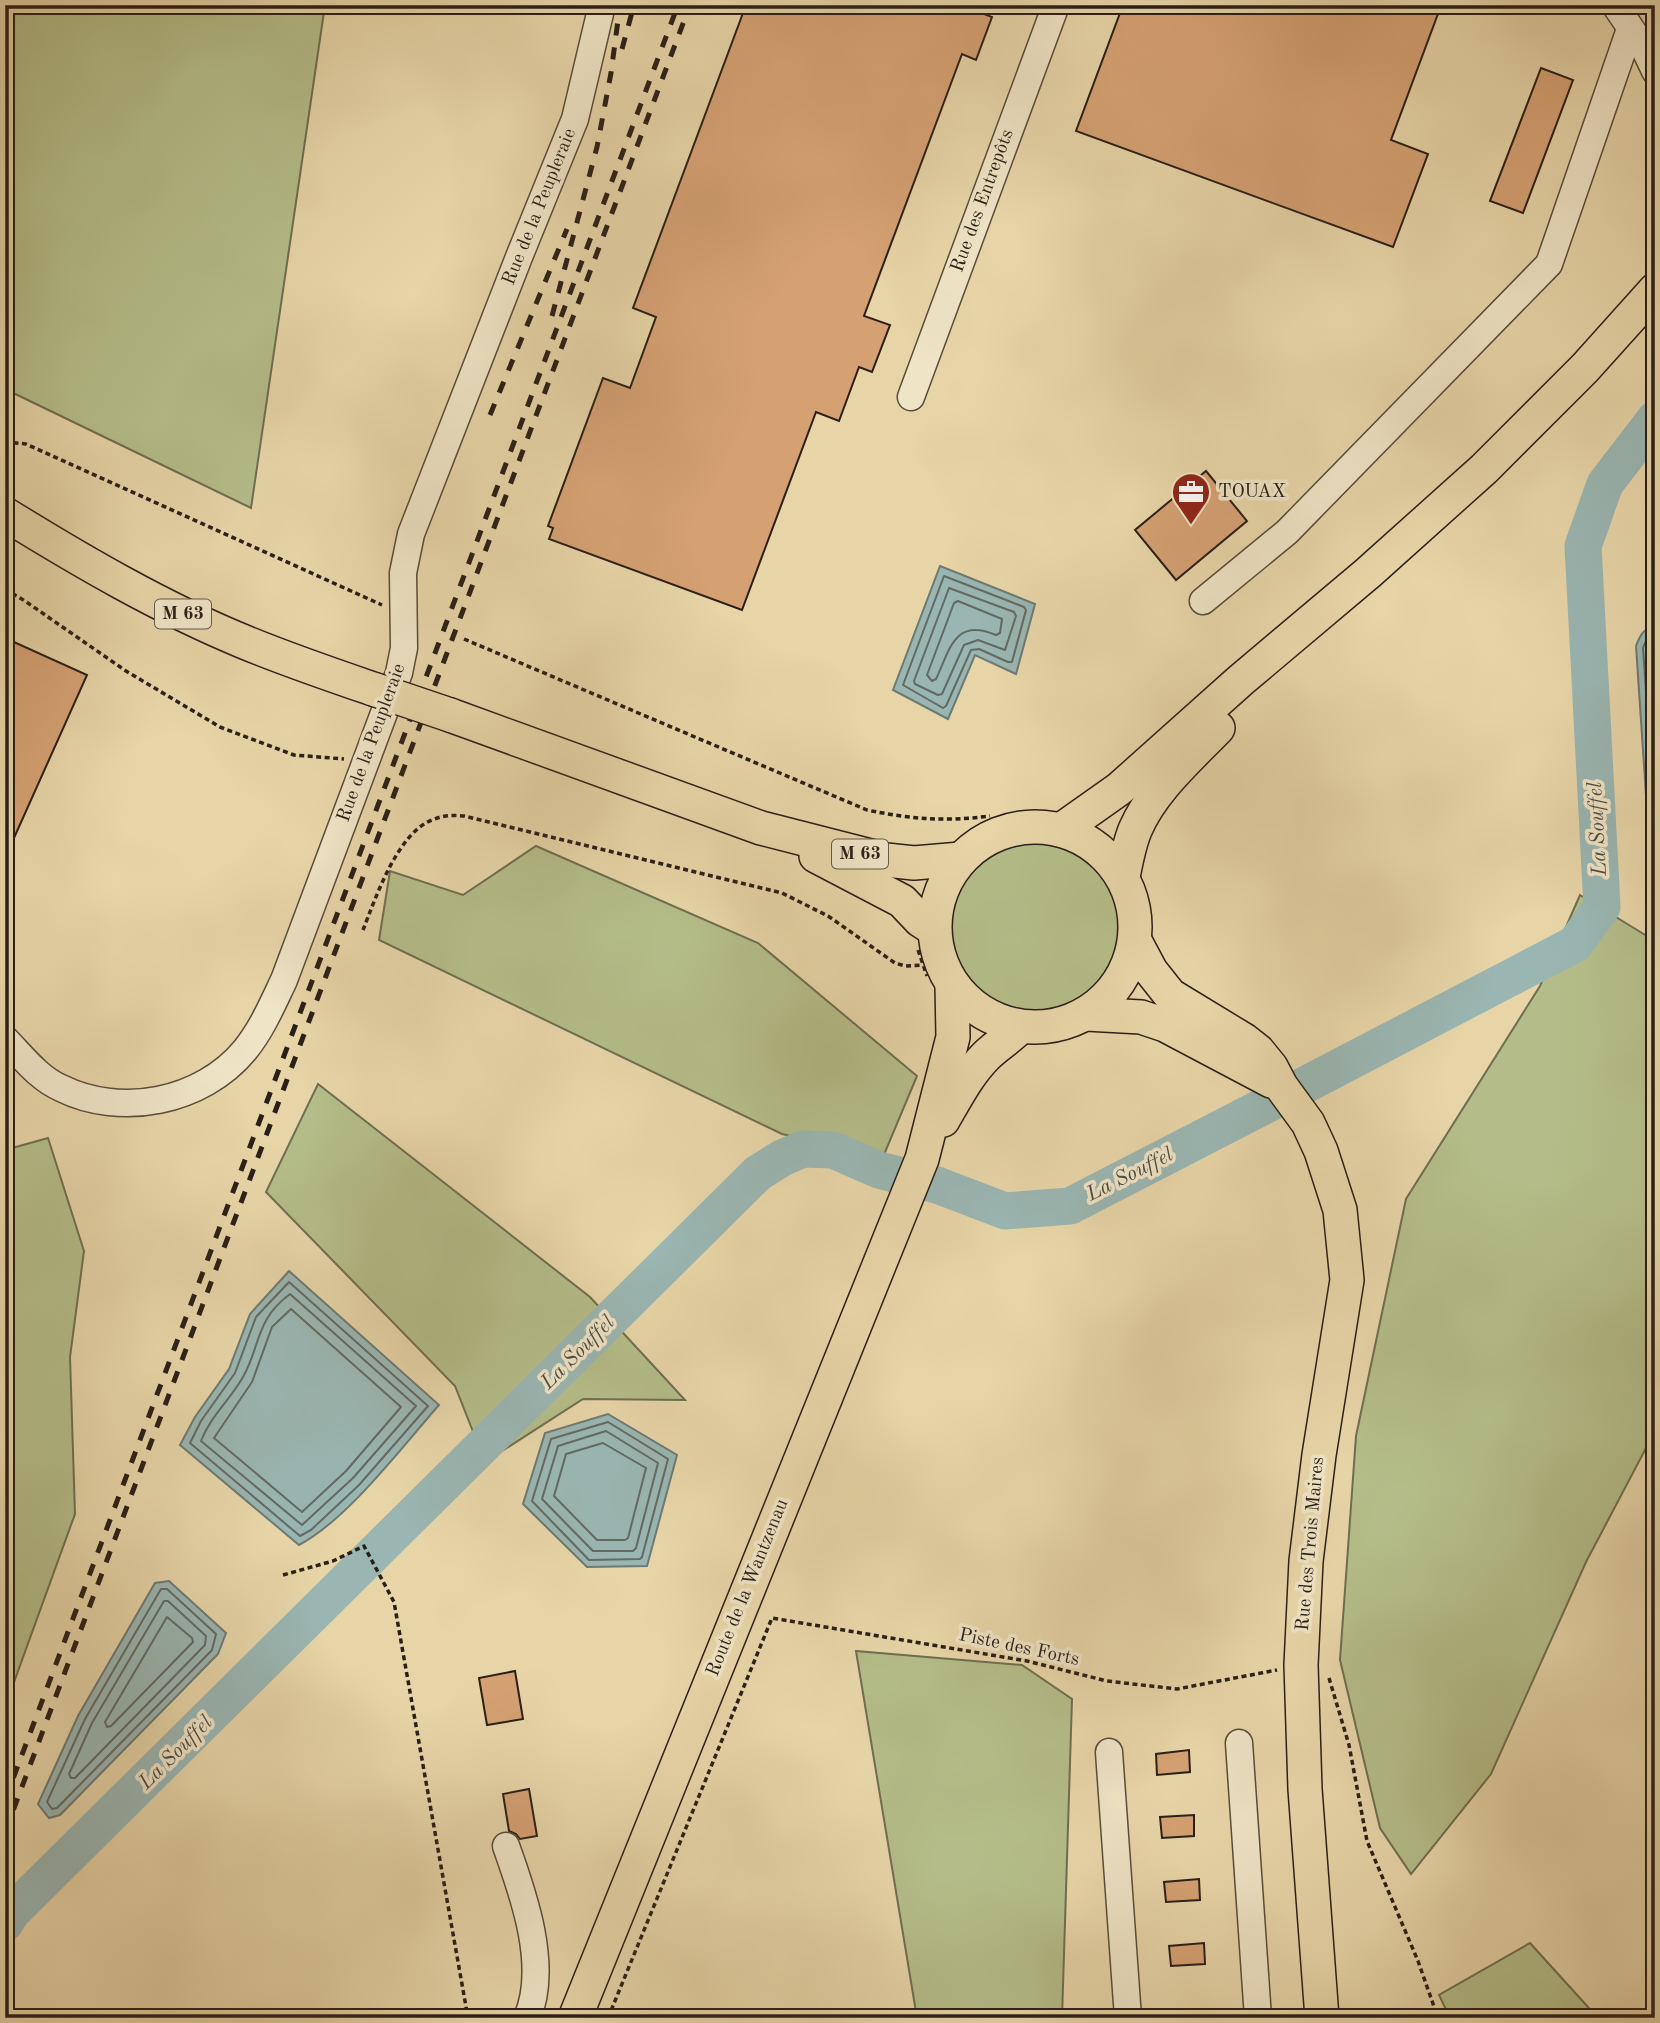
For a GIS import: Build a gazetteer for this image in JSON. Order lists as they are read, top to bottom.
{
  "streets": {
    "main road": ["M 63", "Rue des Trois Maires", "Route de la Wantzenau"],
    "street": ["Rue des Entrepôts", "Rue de la Peupleraie"],
    "path": ["Piste des Forts"]
  },
  "crossings": [
    ["M 63", "Rue des Trois Maires"],
    ["M 63", "Route de la Wantzenau"],
    ["Rue des Trois Maires", "Route de la Wantzenau"],
    ["Rue des Trois Maires", "Piste des Forts"]
  ],
  "water": ["La Souffel"],
  "places": {
    "office": ["TOUAX"]
  }
}
